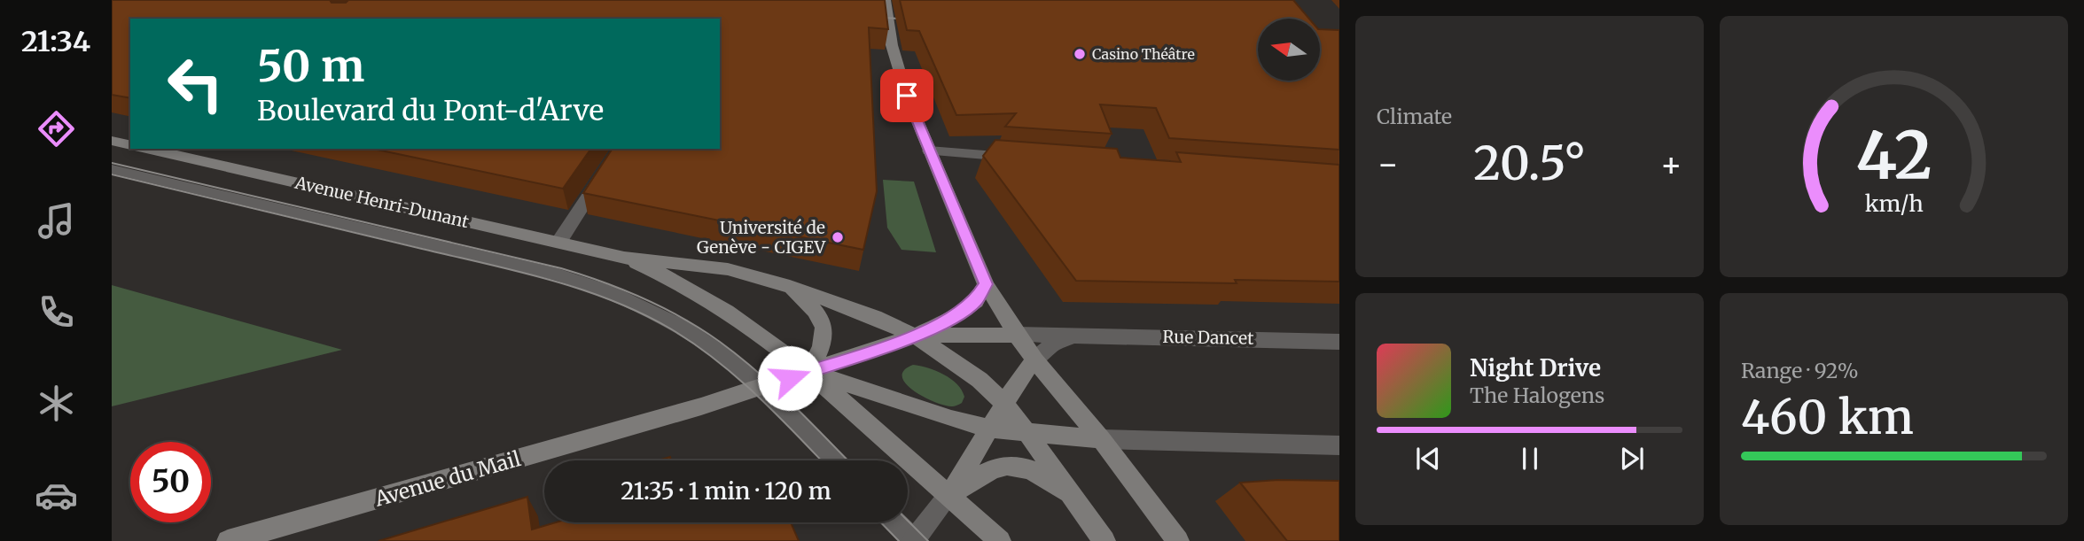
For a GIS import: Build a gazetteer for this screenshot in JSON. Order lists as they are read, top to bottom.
{
  "streets": {
    "main road": ["Avenue Henri-Dunant", "Avenue du Mail"],
    "street": ["Rue Dancet"]
  },
  "crossings": [
    ["Avenue Henri-Dunant", "Avenue du Mail"]
  ],
  "places": ["Casino Théâtre", "Université de Genève - CIGEV"],
  "north": "left",
  "page": {
    "tabs": "21:34",
    "tile": [
      "Climate",
      ["Range · 92%", "460 km"]
    ],
    "turn": ["50 m", "Boulevard du Pont-d'Arve"],
    "heat": ["−", "20.5°", "+"],
    "song": ["Night Drive", "The Halogens"],
    "limit": "50",
    "trip": "21:35 · 1 min · 120 m",
    "gauge": ["42", "km/h"]
  }
}
